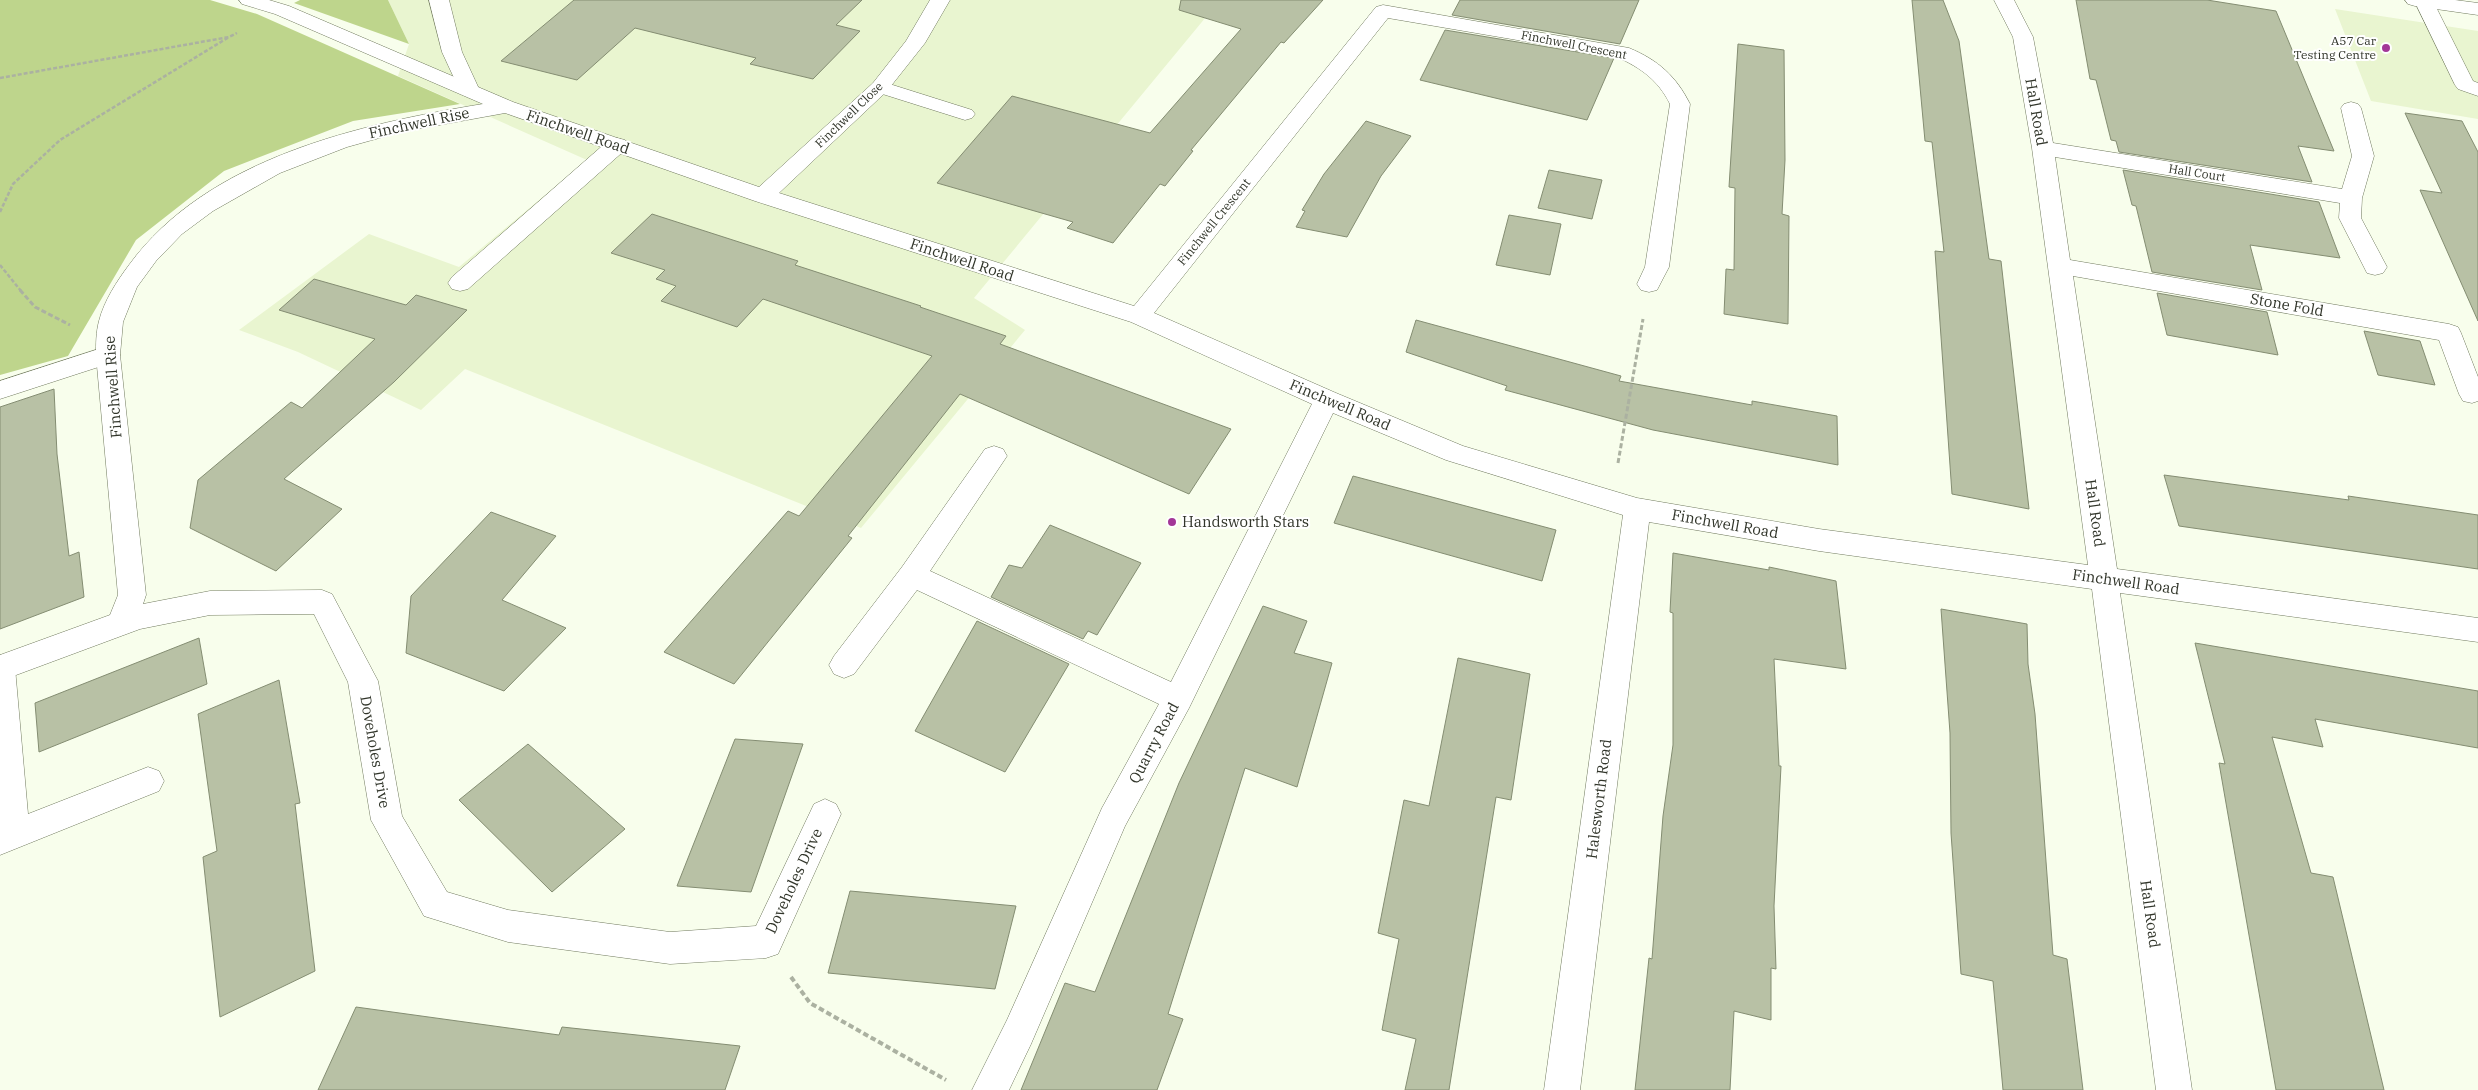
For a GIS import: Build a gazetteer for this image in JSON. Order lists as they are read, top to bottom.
{
  "streets": {
    "street": [
      "Finchwell Crescent",
      "Hall Road",
      "Finchwell Close",
      "Finchwell Rise",
      "Finchwell Road",
      "Hall Court",
      "Stone Fold",
      "Quarry Road",
      "Doveholes Drive",
      "Halesworth Road"
    ]
  },
  "crossings": [
    ["Finchwell Crescent", "Finchwell Road"],
    ["Hall Road", "Finchwell Road"],
    ["Hall Road", "Hall Court"],
    ["Hall Road", "Stone Fold"],
    ["Finchwell Close", "Finchwell Road"],
    ["Finchwell Rise", "Finchwell Road"],
    ["Finchwell Rise", "Doveholes Drive"],
    ["Finchwell Road", "Quarry Road"],
    ["Finchwell Road", "Halesworth Road"]
  ],
  "places": ["A57 Car Testing Centre", "Handsworth Stars"]
}
